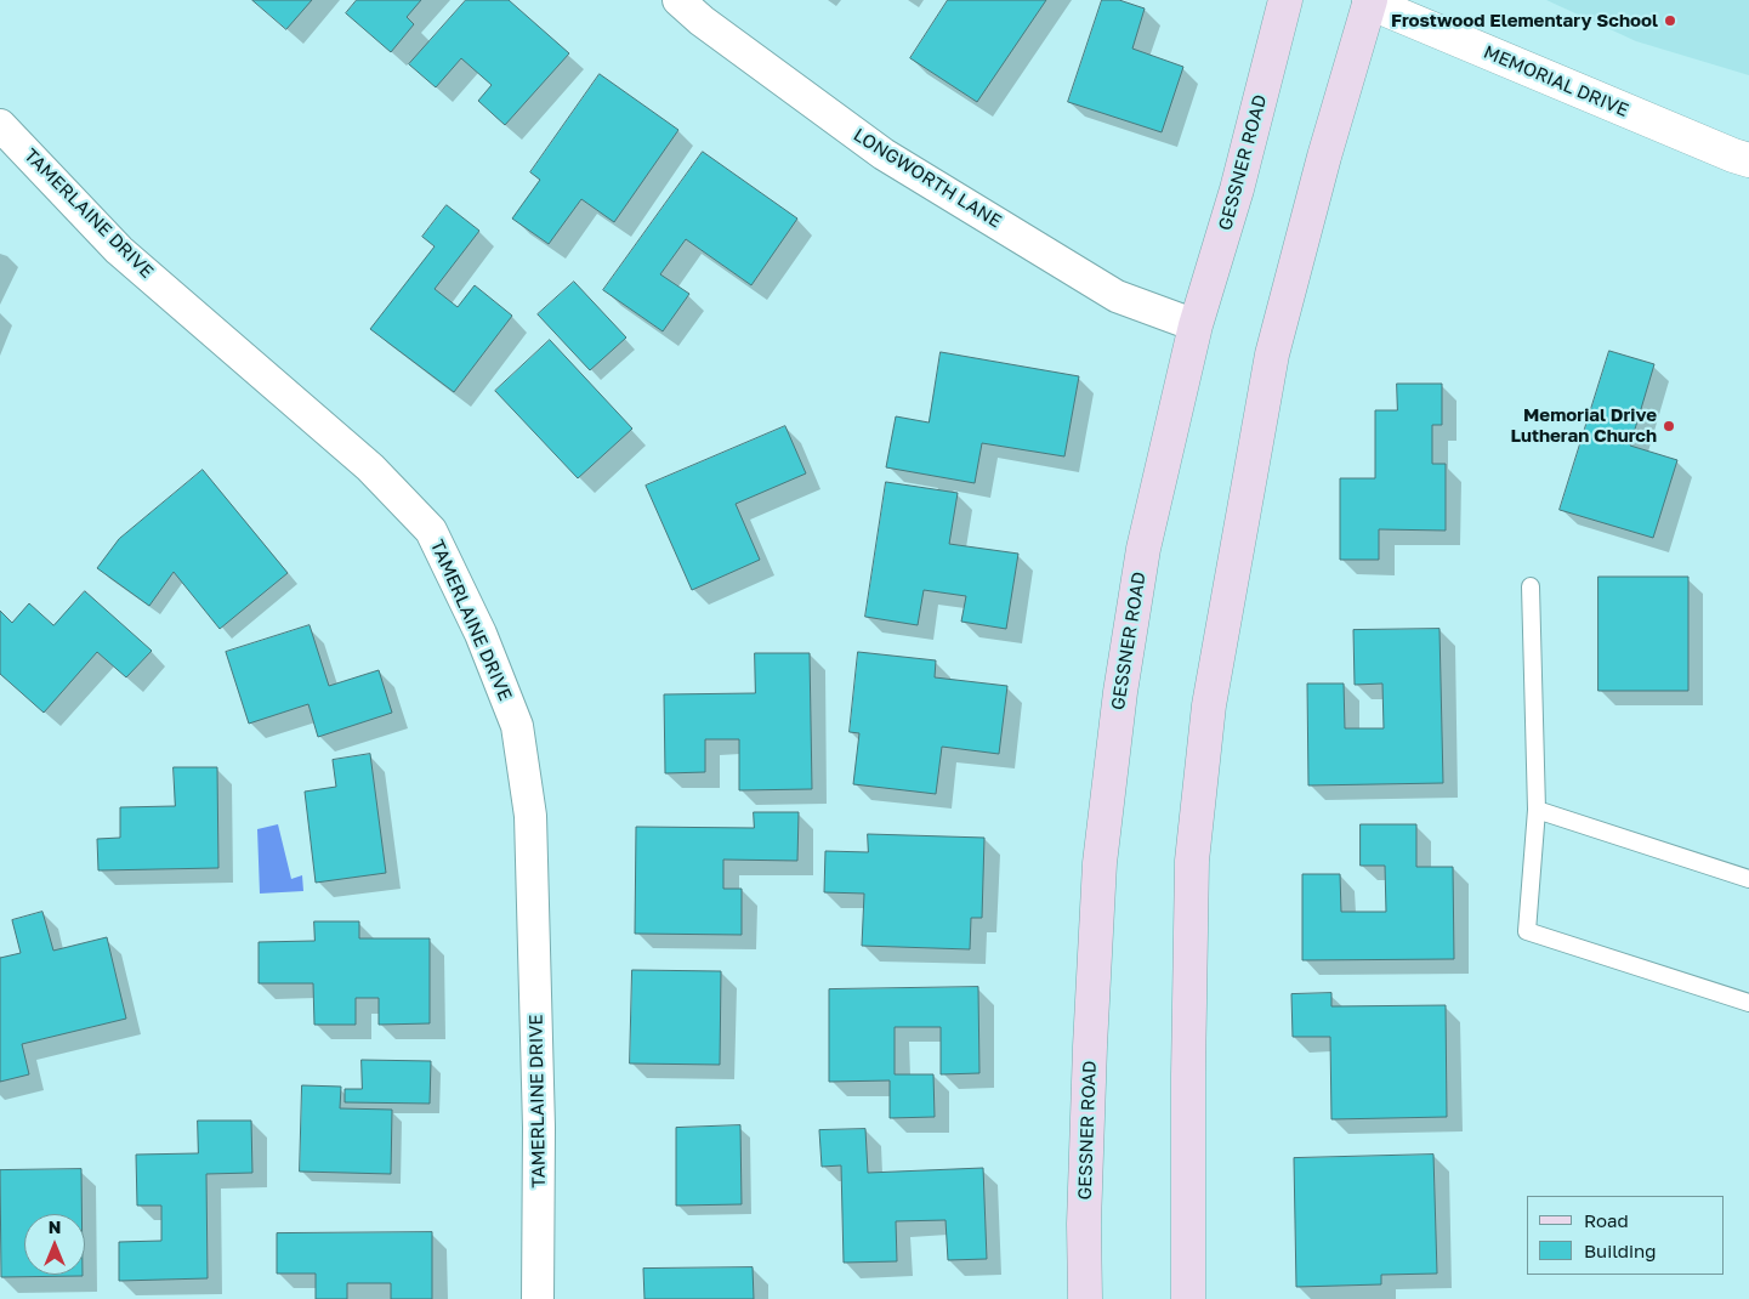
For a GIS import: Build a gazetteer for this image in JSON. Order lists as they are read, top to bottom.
{
  "streets": {
    "main road": ["GESSNER ROAD"],
    "street": ["MEMORIAL DRIVE", "LONGWORTH LANE", "TAMERLAINE DRIVE"]
  },
  "crossings": [
    ["GESSNER ROAD", "LONGWORTH LANE"]
  ],
  "places": ["Frostwood Elementary School", "Memorial Drive Lutheran Church"],
  "legend": ["Road", "Building"],
  "north": "top"
}
